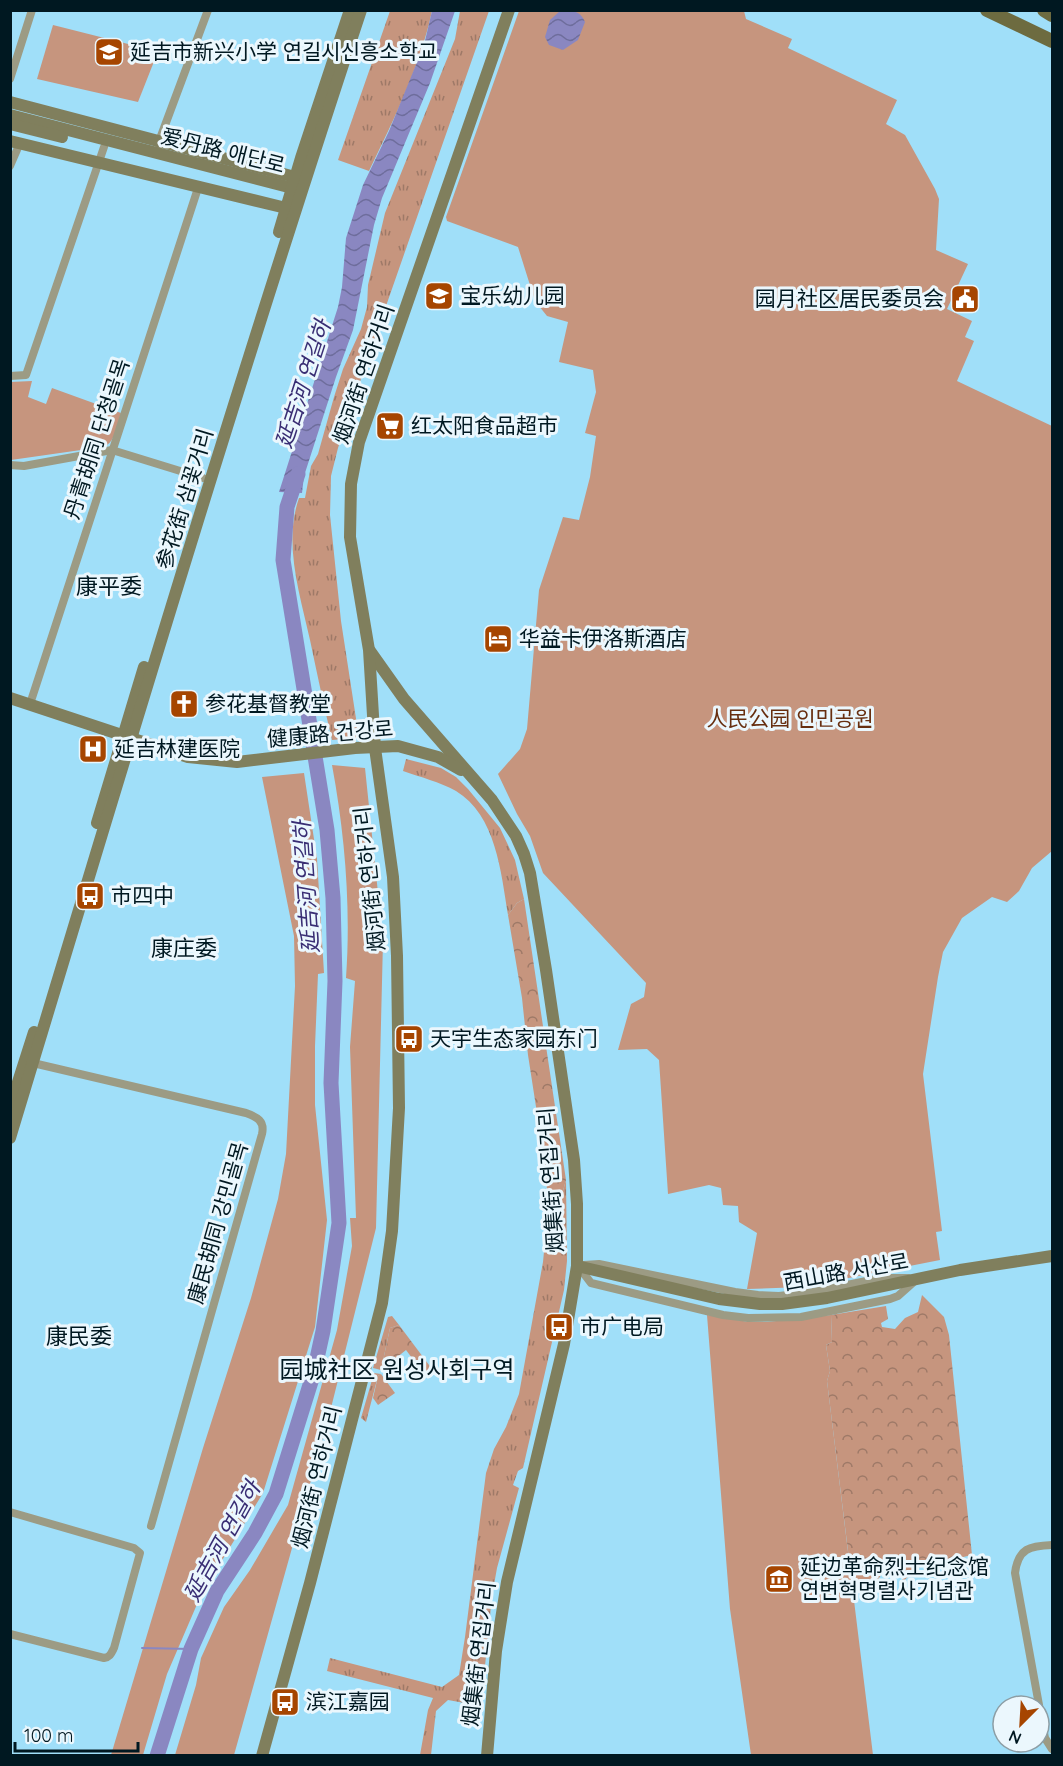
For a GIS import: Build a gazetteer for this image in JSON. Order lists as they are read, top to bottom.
{
  "streets": {
    "main road": [
      "爱丹路 애단로",
      "烟河街 연하거리",
      "参花街 삼꽃거리",
      "健康路 건강로",
      "烟集街 연집거리",
      "西山路 서산로"
    ],
    "street": ["丹青胡同 단청골목", "康民胡同 강민골목"]
  },
  "crossings": [
    ["爱丹路 애단로", "丹青胡同 단청골목"],
    ["爱丹路 애단로", "参花街 삼꽃거리"],
    ["烟河街 연하거리", "健康路 건강로"],
    ["烟河街 연하거리", "烟集街 연집거리"],
    ["丹青胡同 단청골목", "健康路 건강로"],
    ["参花街 삼꽃거리", "健康路 건강로"],
    ["参花街 삼꽃거리", "康民胡同 강민골목"],
    ["健康路 건강로", "烟集街 연집거리"],
    ["烟集街 연집거리", "西山路 서산로"]
  ],
  "districts": [
    "康平委",
    "康庄委",
    "康民委",
    "园城社区 원성사회구역"
  ],
  "water": ["延吉河 연길하"],
  "parks": ["人民公园 인민공원"],
  "places": {
    "school or university": ["延吉市新兴小学 연길시신흥소학교", "宝乐幼儿园"],
    "public building": ["园月社区居民委员会"],
    "supermarket": ["红太阳食品超市"],
    "hotel": ["华益卡伊洛斯酒店"],
    "church": ["参花基督教堂"],
    "hospital": ["延吉林建医院"],
    "bus stop": [
      "市四中",
      "天宇生态家园东门",
      "市广电局",
      "滨江嘉园"
    ],
    "museum": ["延边革命烈士纪念馆 연변혁명렬사기념관"]
  },
  "scale_bar": "100 m",
  "north": "bottom left"
}
